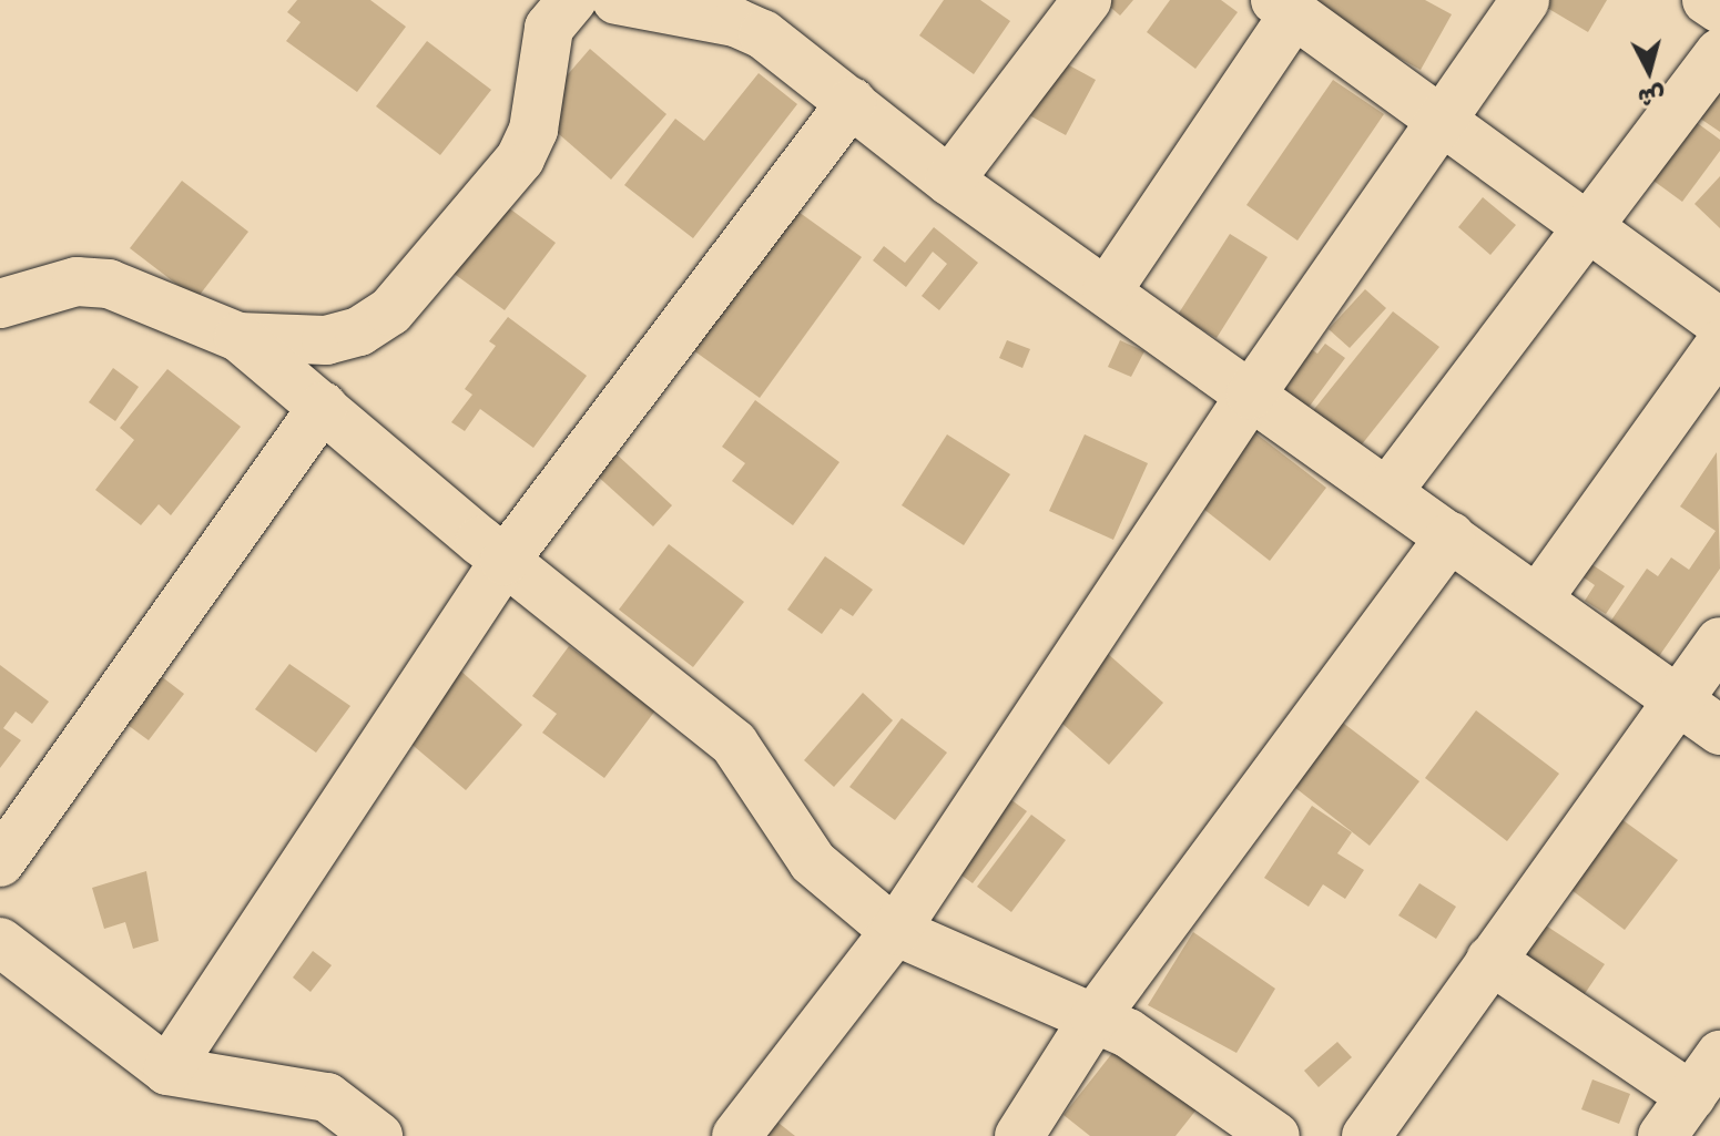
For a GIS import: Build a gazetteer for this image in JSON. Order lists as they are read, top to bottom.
{
  "north": "bottom"
}
